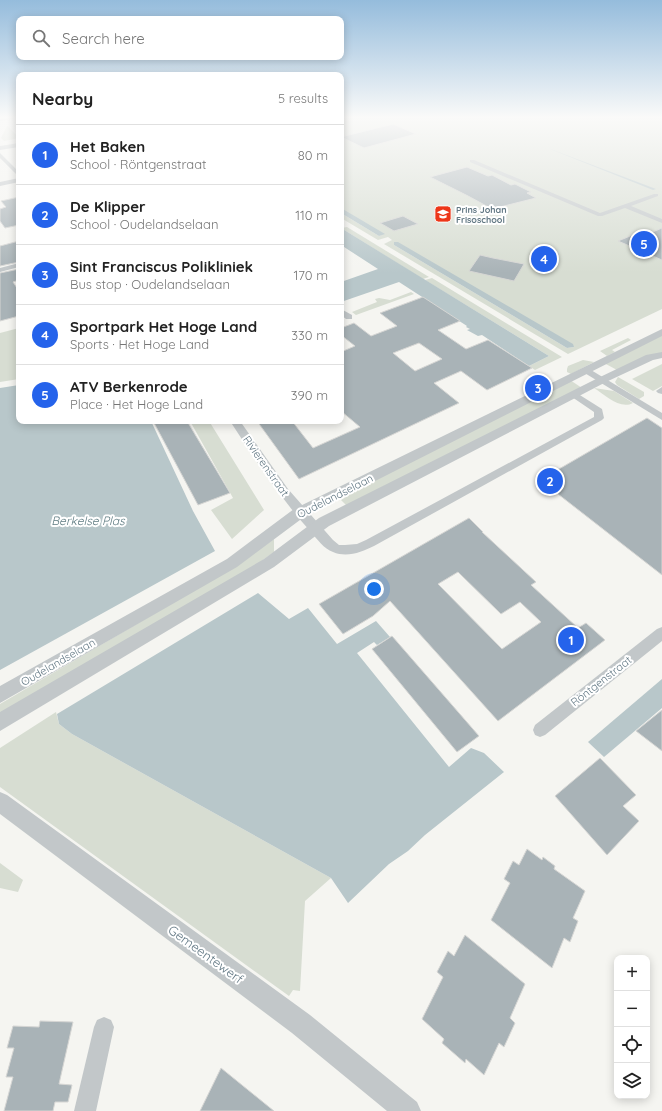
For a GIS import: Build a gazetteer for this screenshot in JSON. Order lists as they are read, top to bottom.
{
  "streets": {
    "street": [
      "Rivierenstraat",
      "Oudelandselaan",
      "Röntgenstraat",
      "Gemeentewerf"
    ]
  },
  "crossings": [
    ["Rivierenstraat", "Oudelandselaan"]
  ],
  "water": ["Berkelse Plas"],
  "places": {
    "school or university": ["Prins Johan Frisoschool"]
  },
  "page": {
    "search": "Search here",
    "heading": ["Nearby", "5 results"],
    "list": [
      {
        "mark": "1",
        "name": "Het Baken",
        "note": "School · Röntgenstraat",
        "value": "80 m"
      },
      {
        "mark": "2",
        "name": "De Klipper",
        "note": "School · Oudelandselaan",
        "value": "110 m"
      },
      {
        "mark": "3",
        "name": "Sint Franciscus Polikliniek",
        "note": "Bus stop · Oudelandselaan",
        "value": "170 m"
      },
      {
        "mark": "4",
        "name": "Sportpark Het Hoge Land",
        "note": "Sports · Het Hoge Land",
        "value": "330 m"
      },
      {
        "mark": "5",
        "name": "ATV Berkenrode",
        "note": "Place · Het Hoge Land",
        "value": "390 m"
      }
    ],
    "pins": [
      "5",
      "4",
      "3",
      "2",
      "1"
    ],
    "map_buttons": ["+", "−"]
  }
}
